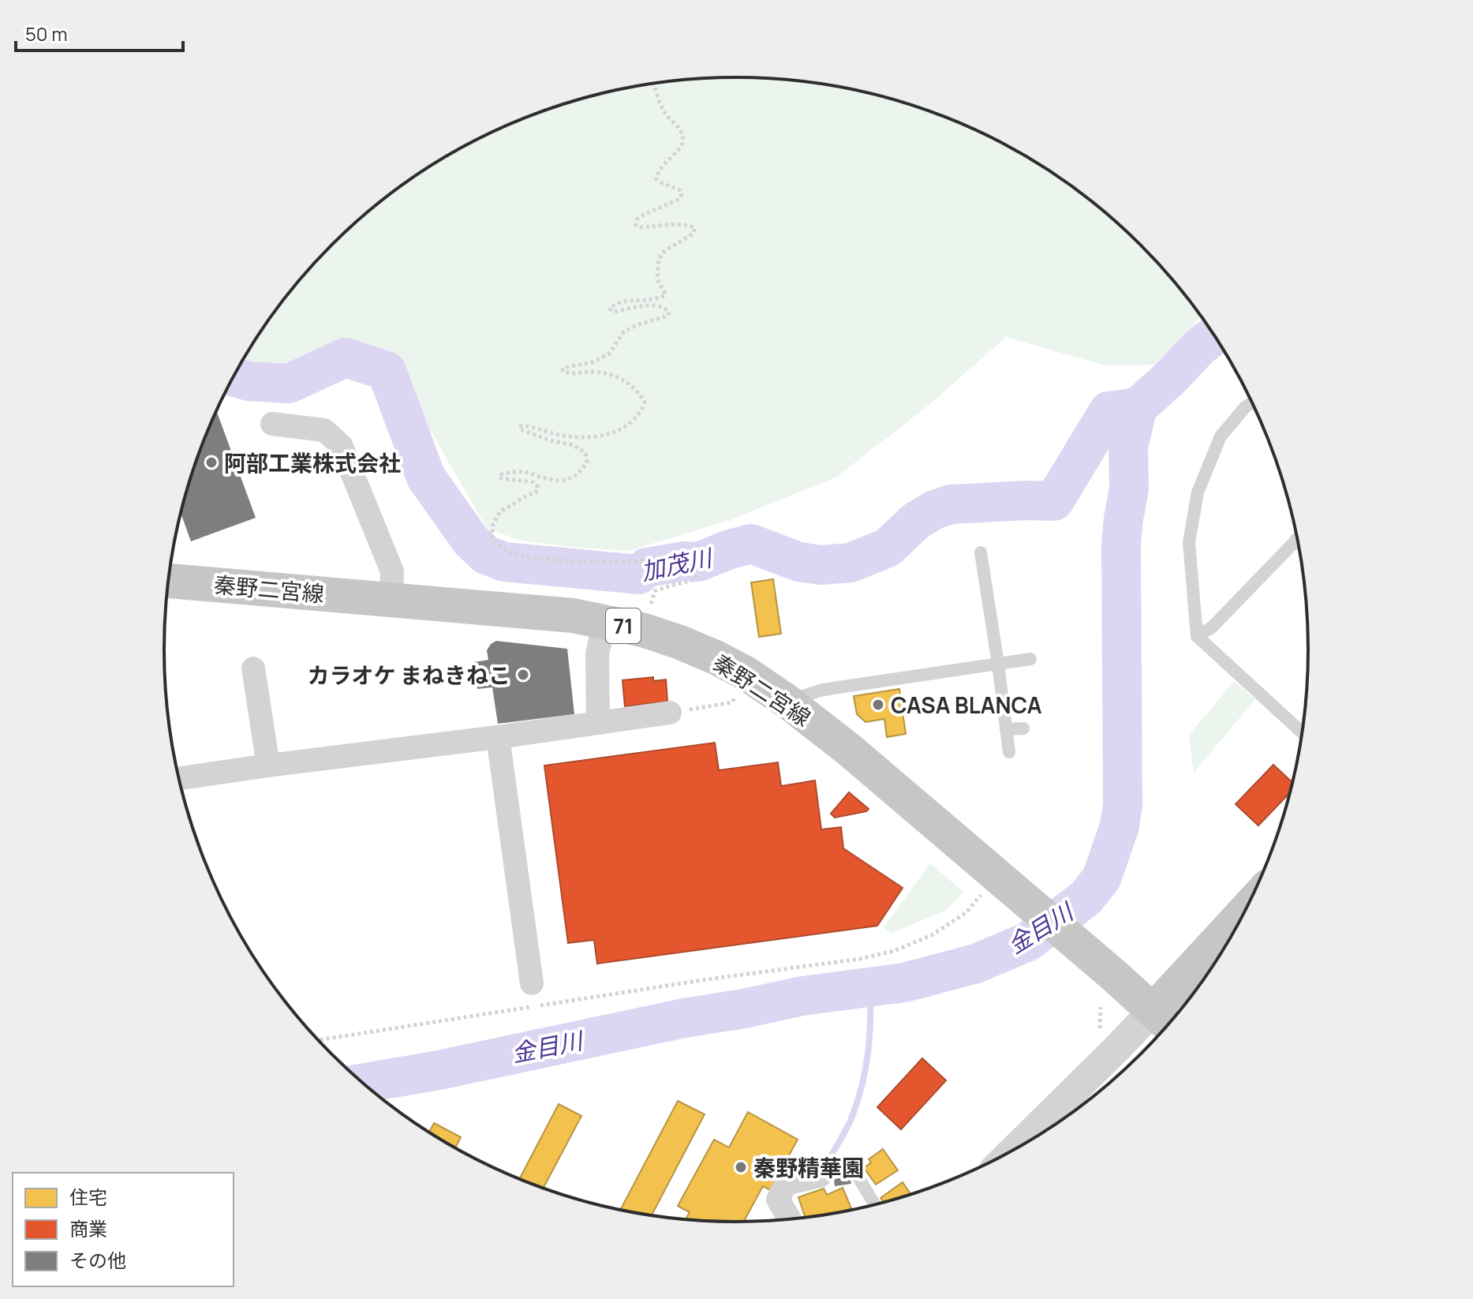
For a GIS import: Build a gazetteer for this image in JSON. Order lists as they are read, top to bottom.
{
  "streets": {
    "main road": ["秦野二宮線", "71"]
  },
  "water": ["加茂川", "金目川"],
  "places": [
    "阿部工業株式会社",
    "カラオケ まねきねこ",
    "CASA BLANCA",
    "秦野精華園"
  ],
  "legend": ["住宅", "商業", "その他"],
  "scale_bar": "50 m"
}
